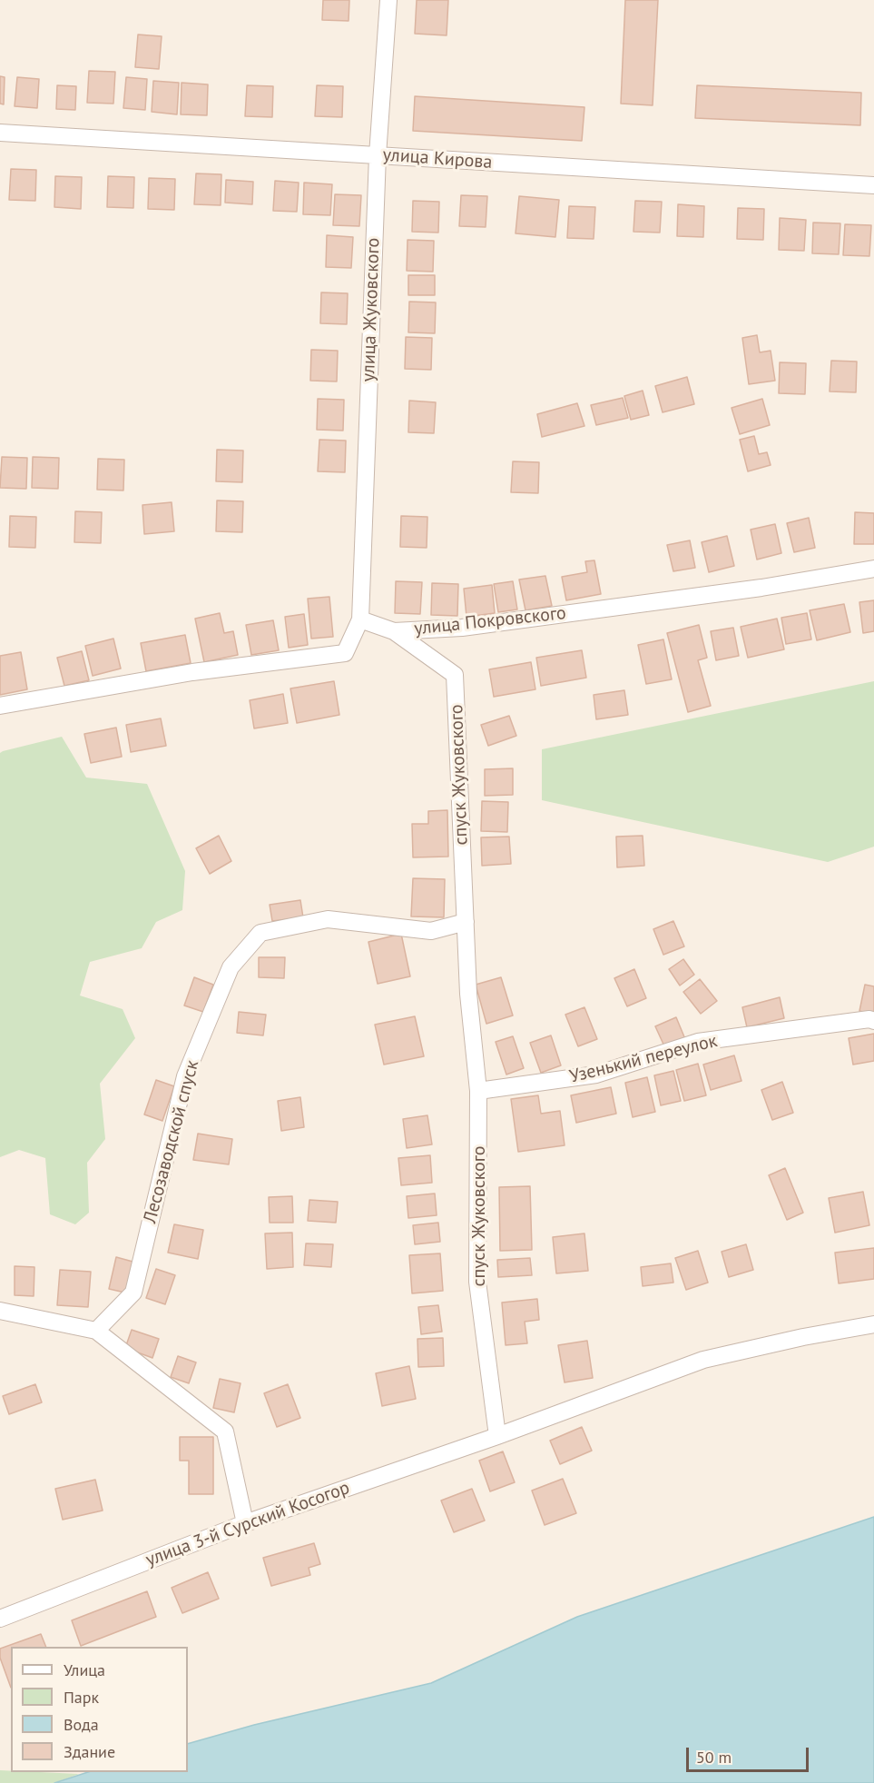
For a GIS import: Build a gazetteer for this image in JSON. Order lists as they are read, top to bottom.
{
  "streets": {
    "street": [
      "улица Кирова",
      "улица Жуковского",
      "улица Покровского",
      "спуск Жуковского",
      "Узенький переулок",
      "Лесозаводской спуск",
      "улица 3-й Сурский Косогор"
    ]
  },
  "crossings": [
    ["улица Кирова", "улица Жуковского"],
    ["улица Жуковского", "улица Покровского"],
    ["улица Покровского", "спуск Жуковского"],
    ["спуск Жуковского", "Узенький переулок"],
    ["спуск Жуковского", "Лесозаводской спуск"],
    ["спуск Жуковского", "улица 3-й Сурский Косогор"]
  ],
  "legend": [
    "Улица",
    "Парк",
    "Вода",
    "Здание"
  ],
  "scale_bar": "50 m"
}
